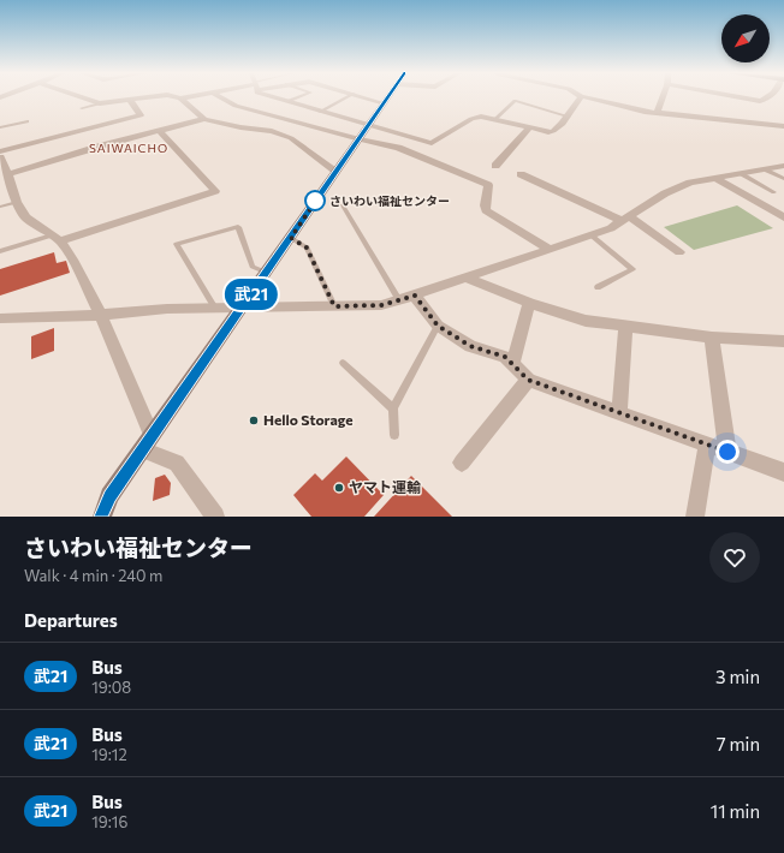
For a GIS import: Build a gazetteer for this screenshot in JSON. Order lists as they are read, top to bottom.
{
  "districts": ["SAIWAICHO"],
  "places": ["さいわい福祉センター", "Hello Storage", "ヤマト運輸"],
  "lines": ["bus line 武21"],
  "north": "bottom left",
  "page": {
    "on_map": "武21",
    "heading": [
      ["さいわい福祉センター", "Walk · 4 min · 240 m"],
      "Departures"
    ],
    "list": [
      {
        "mark": "武21",
        "name": "Bus",
        "note": "19:08",
        "value": "3 min"
      },
      {
        "mark": "武21",
        "name": "Bus",
        "note": "19:12",
        "value": "7 min"
      },
      {
        "mark": "武21",
        "name": "Bus",
        "note": "19:16",
        "value": "11 min"
      }
    ]
  }
}
